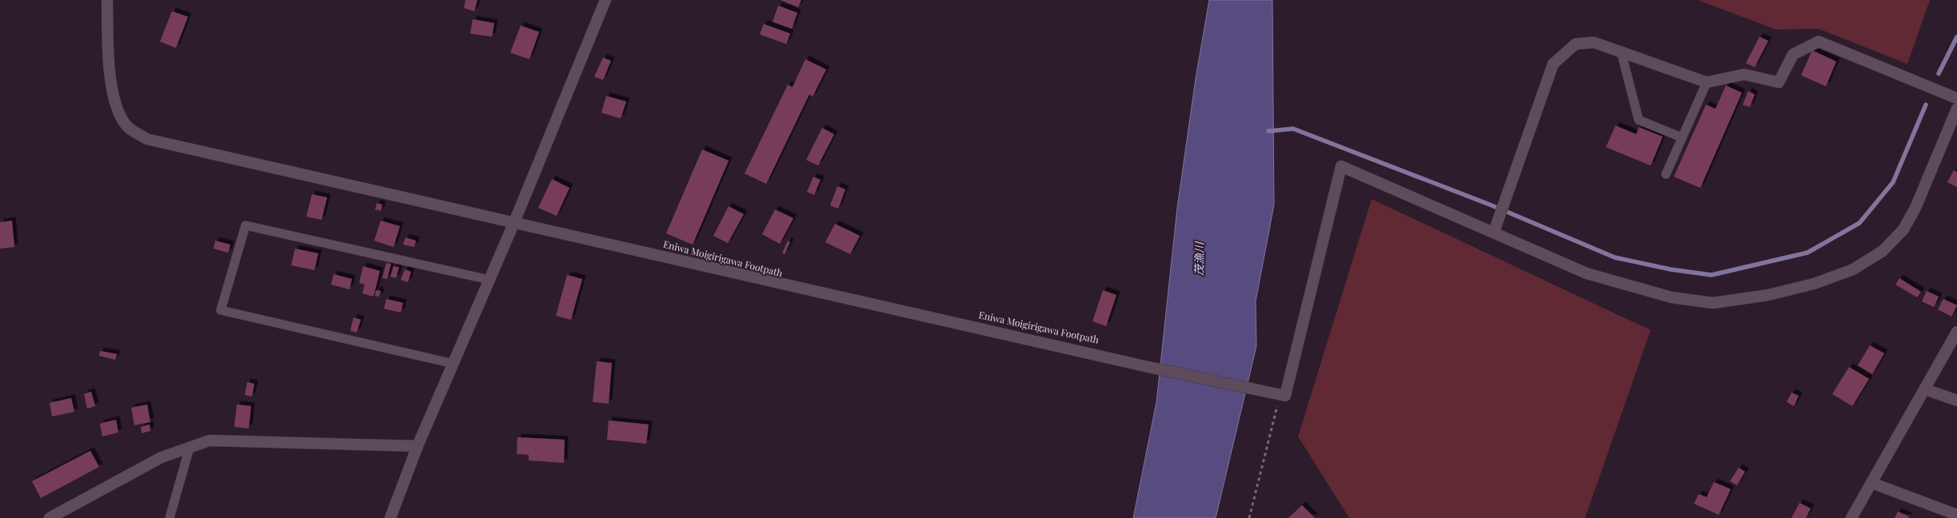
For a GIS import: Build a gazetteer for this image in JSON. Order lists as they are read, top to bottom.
{
  "water": ["茂漁川"]
}
